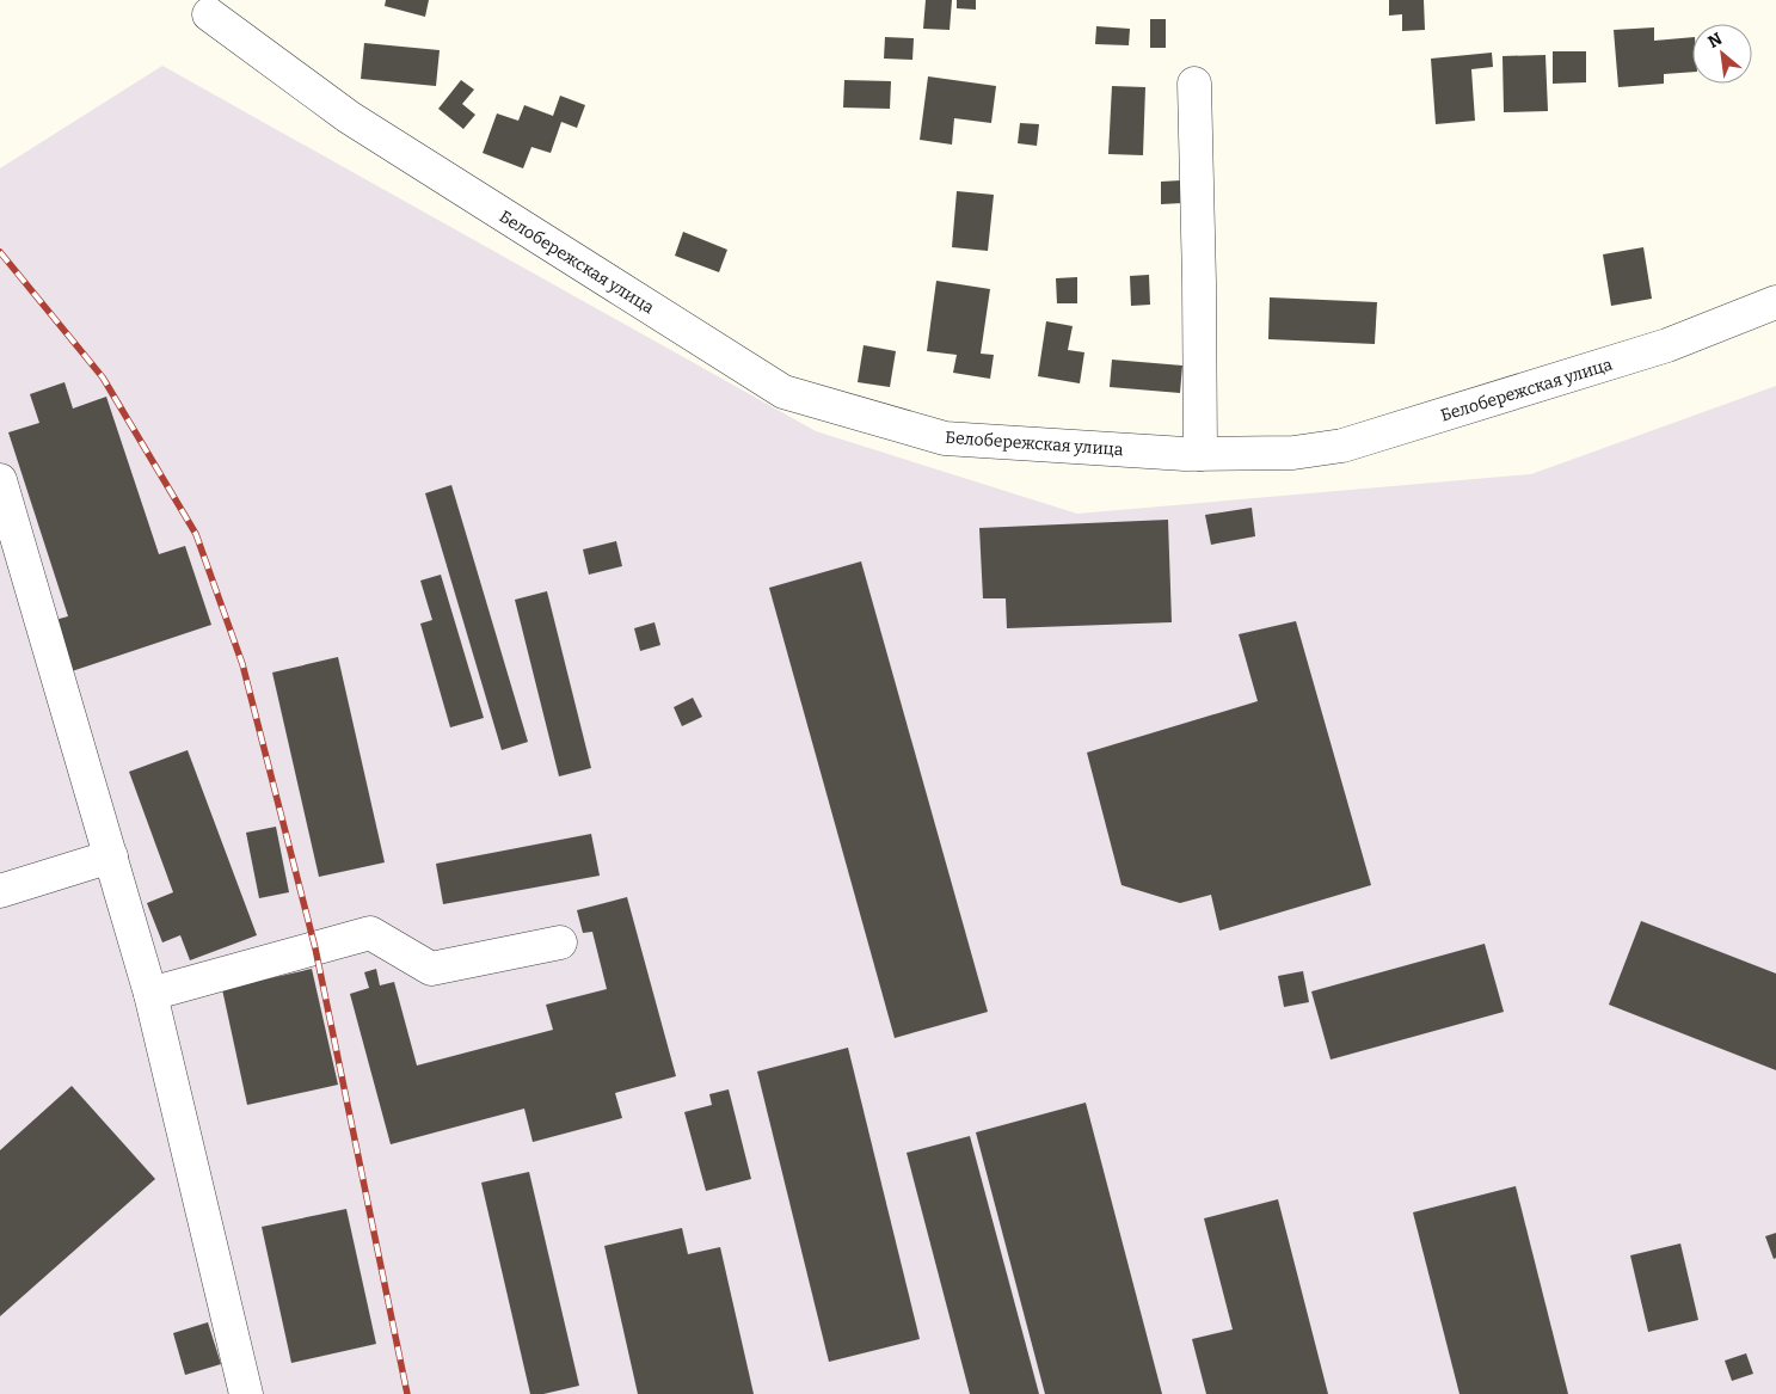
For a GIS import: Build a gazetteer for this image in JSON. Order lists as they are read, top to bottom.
{
  "streets": {
    "street": ["Белобережская улица"]
  },
  "north": "top left"
}
